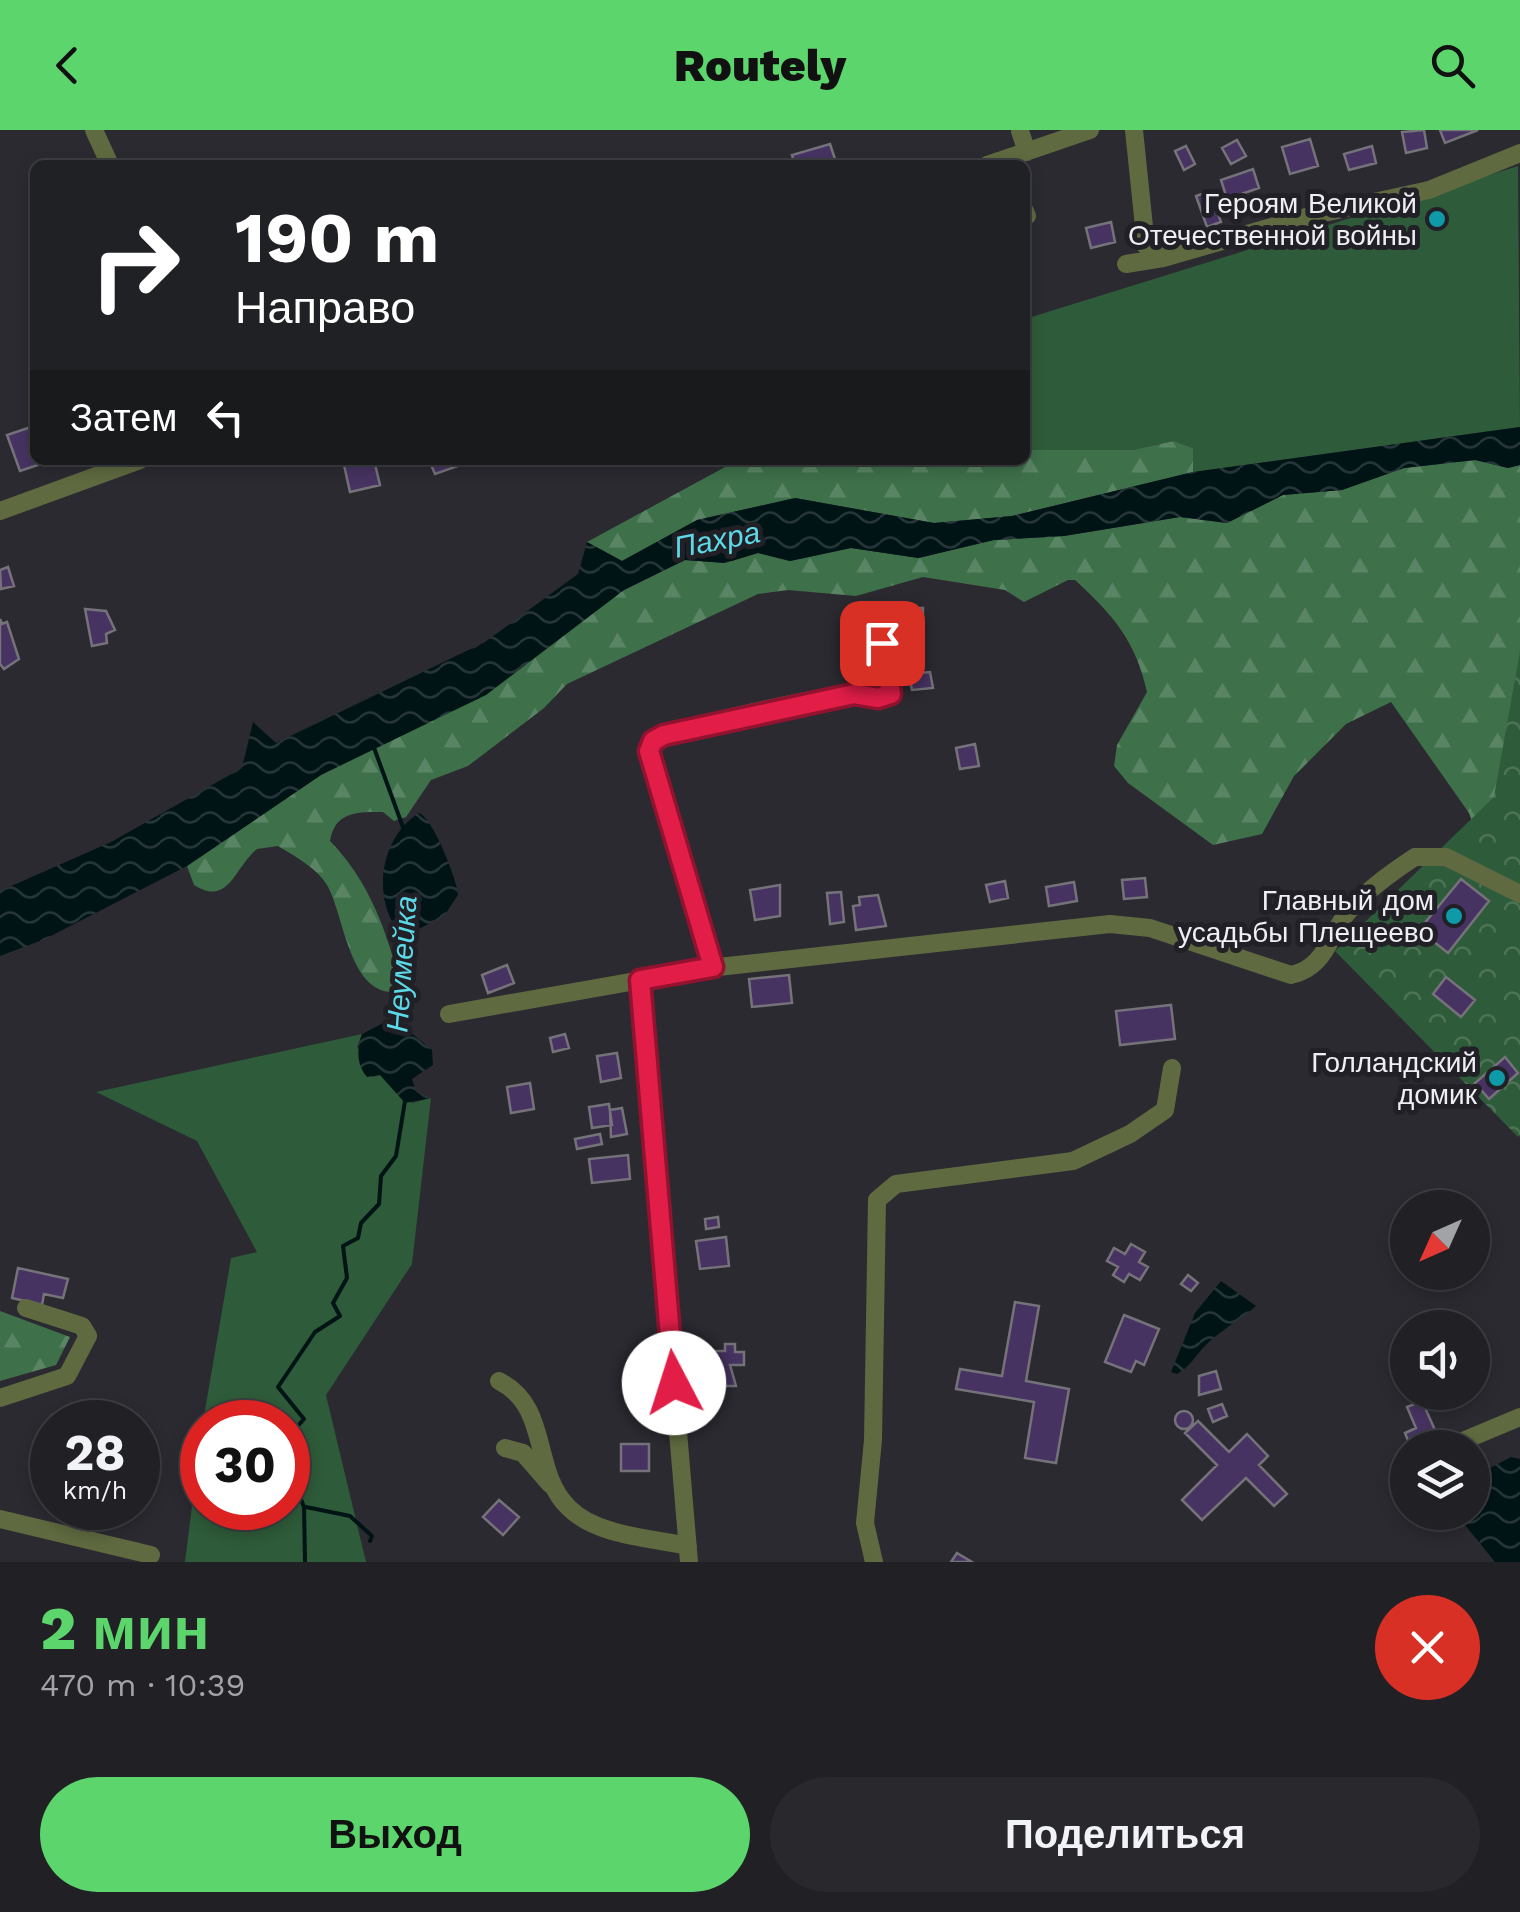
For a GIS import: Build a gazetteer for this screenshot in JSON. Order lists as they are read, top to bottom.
{
  "water": ["Пахра", "Неумейка"],
  "places": ["Героям Великой Отечественной войны", "Главный дом усадьбы Плещеево", "Голландский домик"],
  "north": "bottom left",
  "page": {
    "header": "Routely",
    "turn": ["190 m", "Направо"],
    "then": "Затем",
    "speed": "28 km/h",
    "limit": "30",
    "heading": ["2 мин", "470 m · 10:39"],
    "buttons": ["Выход", "Поделиться"]
  }
}
